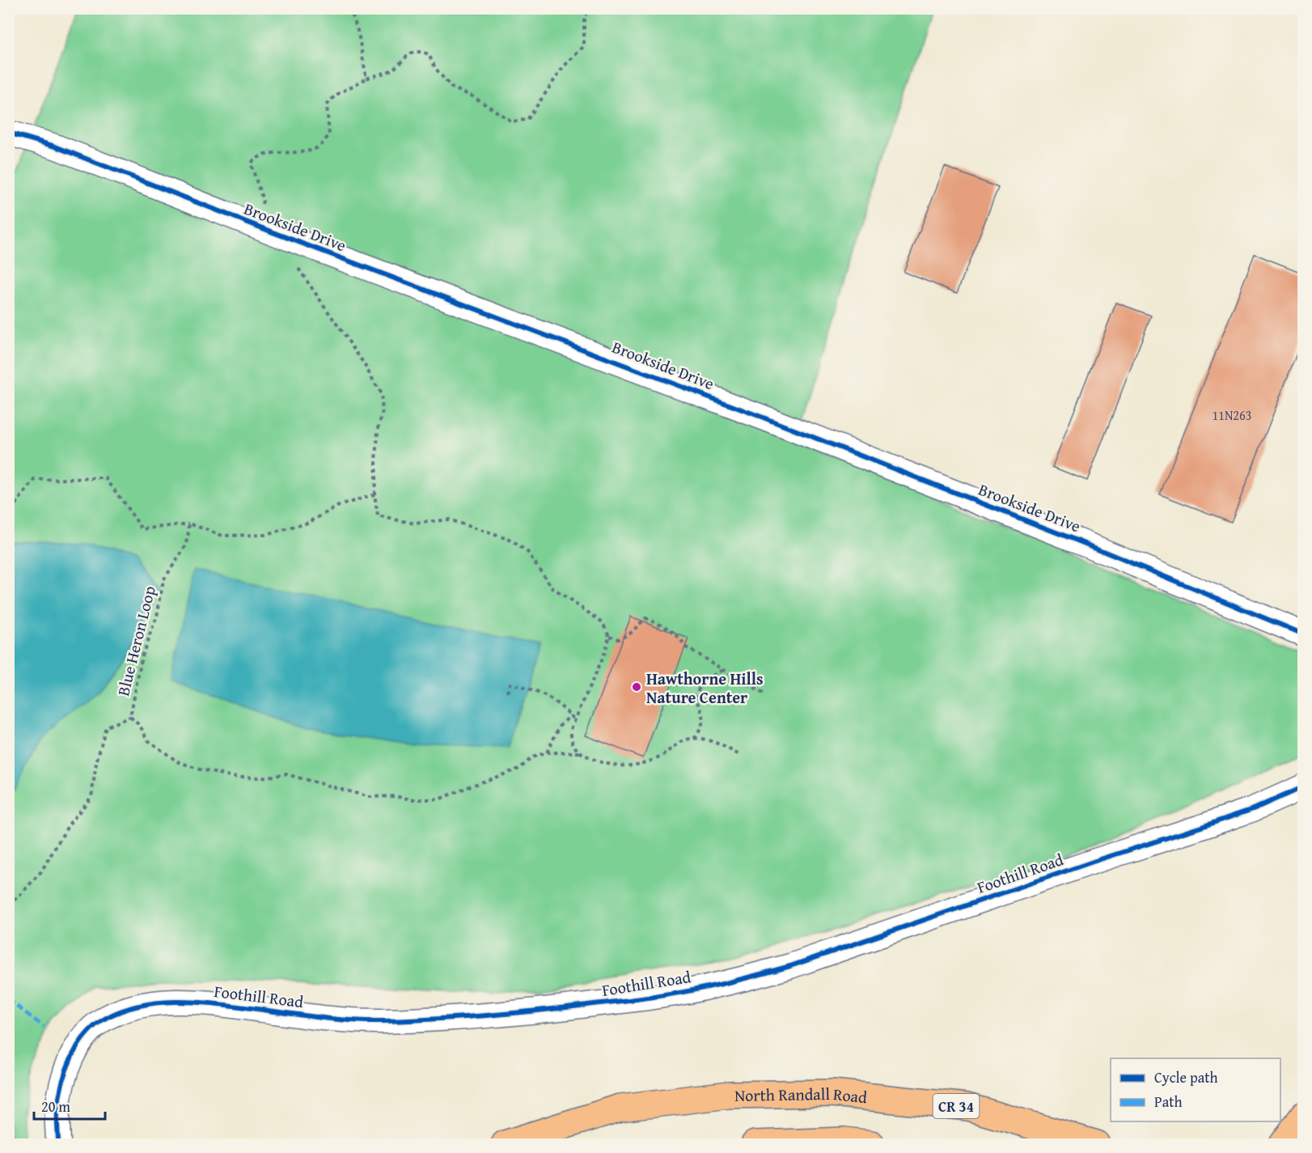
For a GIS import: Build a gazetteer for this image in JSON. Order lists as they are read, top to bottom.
{
  "streets": {
    "main road": ["North Randall Road", "CR 34"],
    "street": ["Brookside Drive", "Foothill Road"],
    "path": ["Blue Heron Loop"]
  },
  "places": ["Hawthorne Hills Nature Center"],
  "house_numbers": ["11N263"],
  "legend": ["Cycle path", "Path"],
  "scale_bar": "20 m"
}
